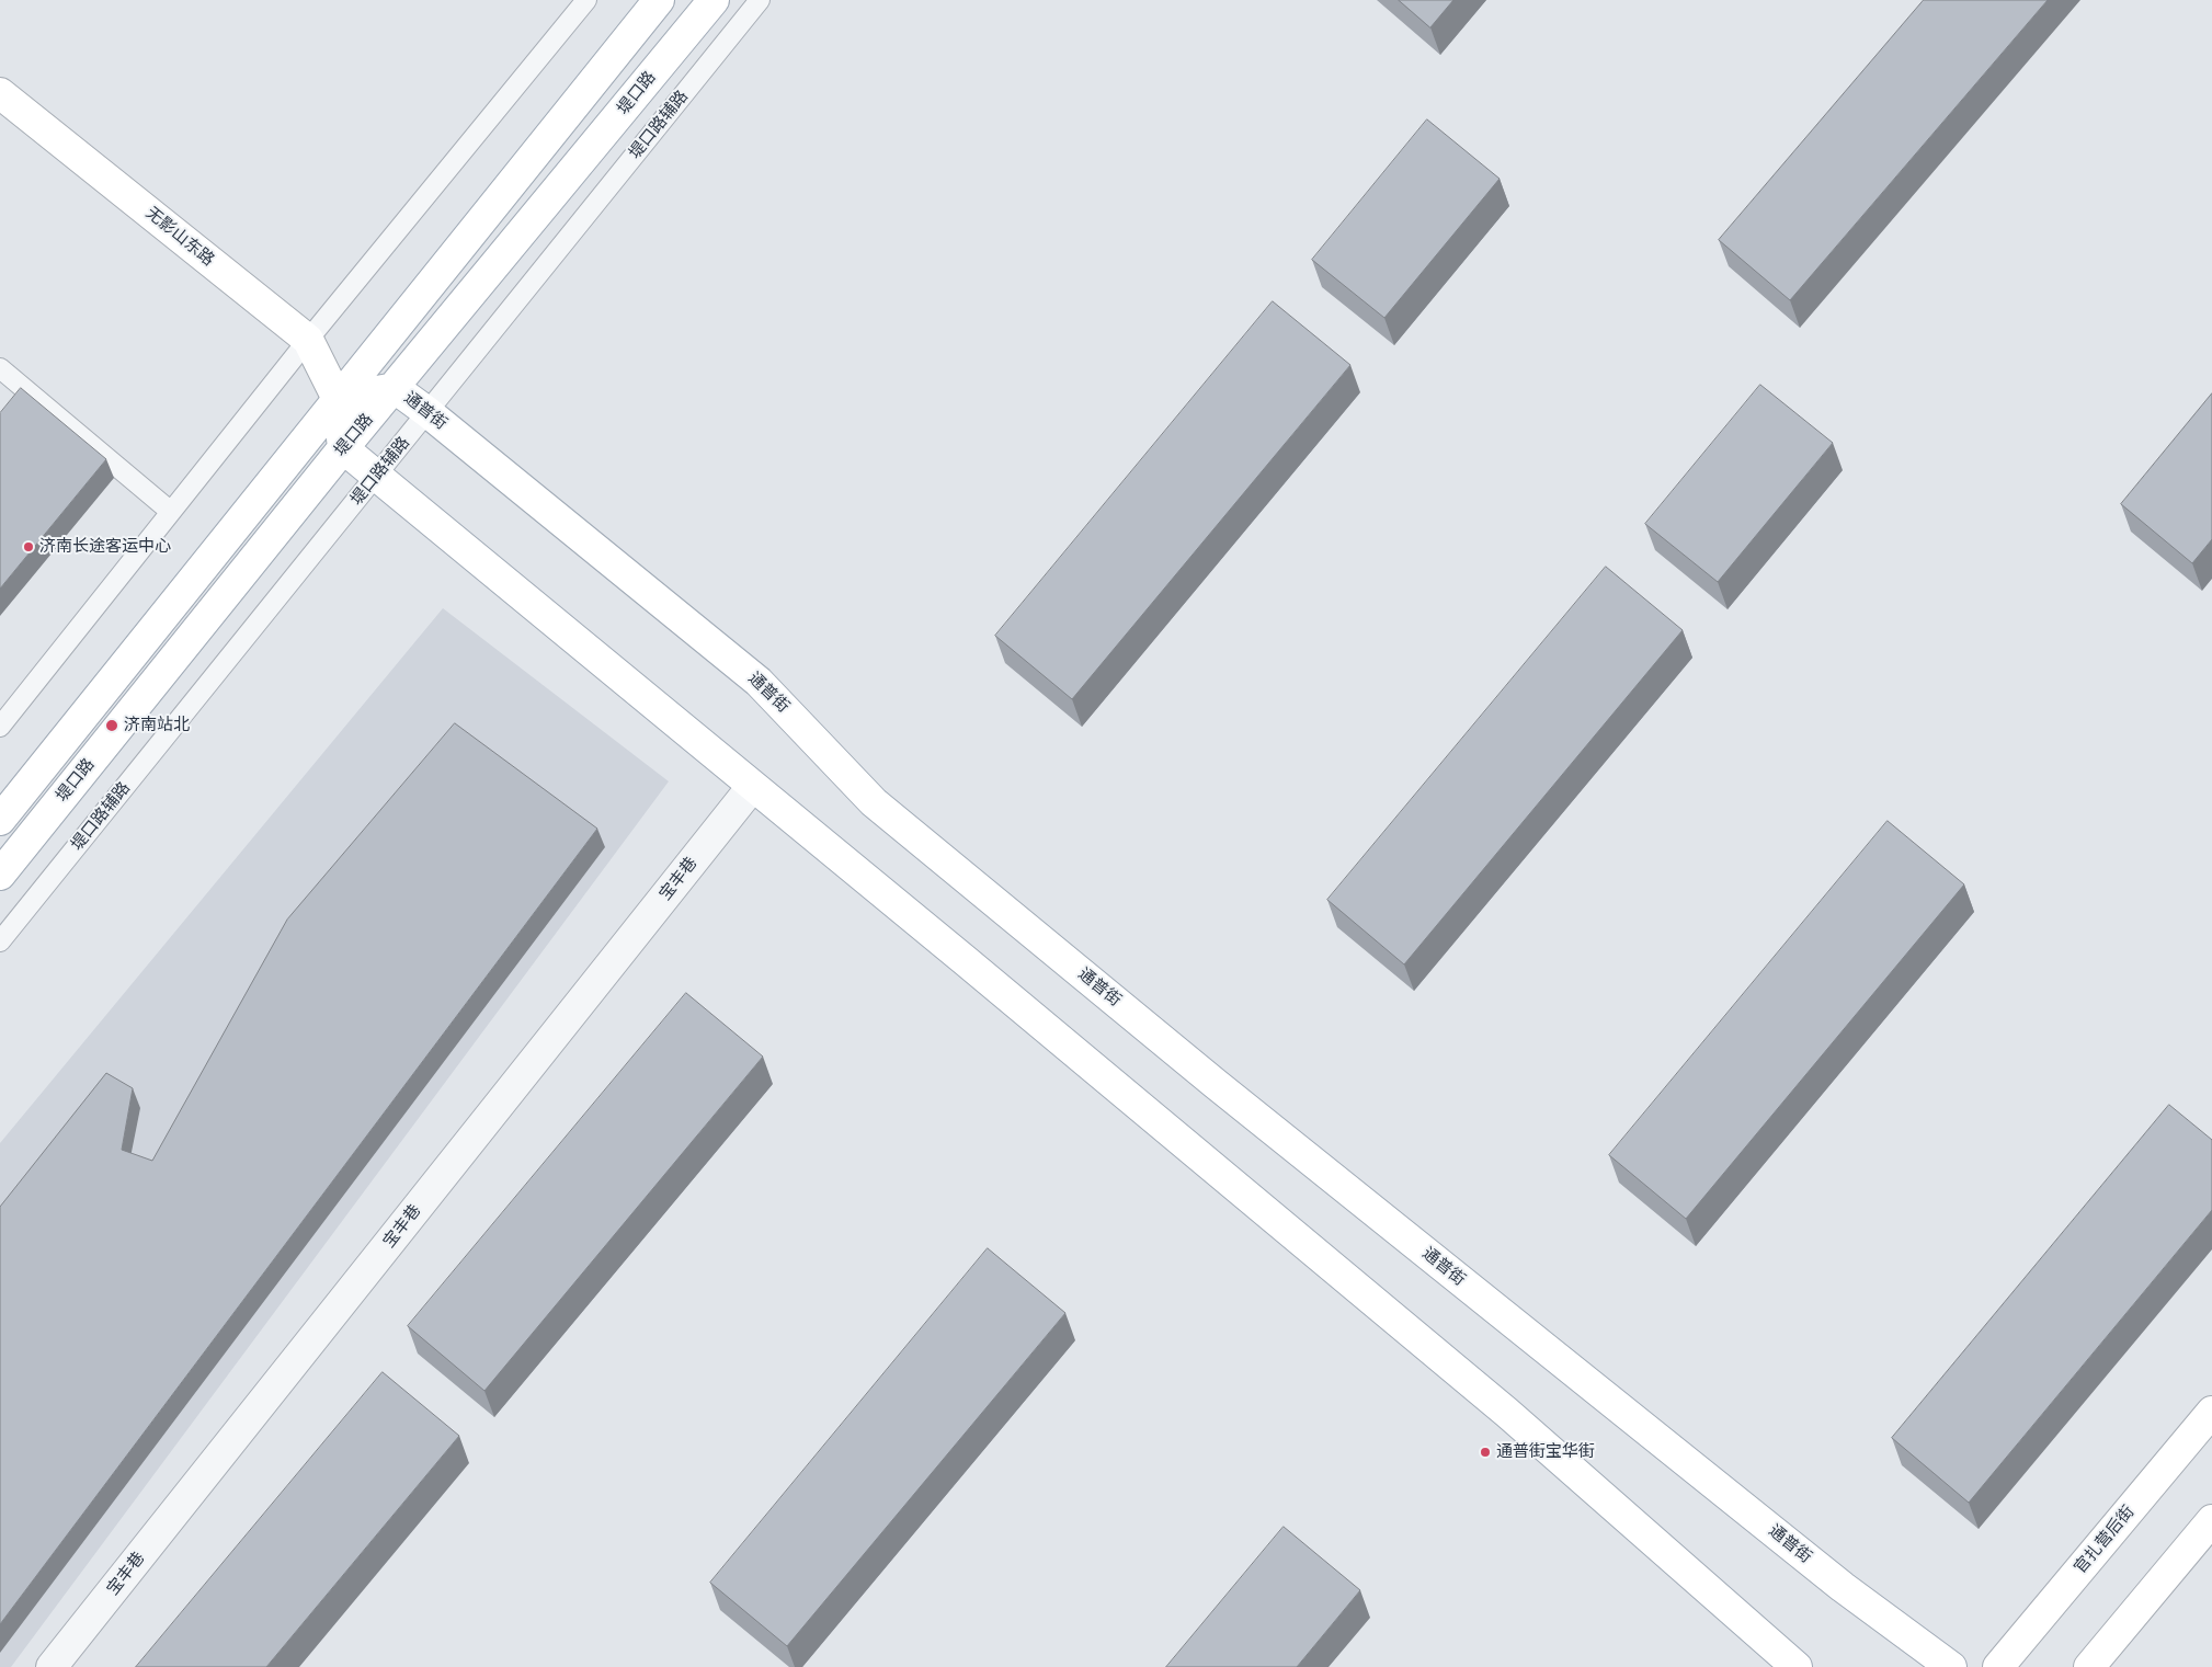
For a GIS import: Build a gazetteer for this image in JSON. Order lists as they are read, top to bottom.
{
  "streets": {
    "main road": [
      "堤口路",
      "无影山东路",
      "通普街",
      "官扎营后街"
    ],
    "street": ["宝丰巷"],
    "lane": ["堤口路辅路"]
  },
  "crossings": [
    ["堤口路", "无影山东路"],
    ["堤口路", "通普街"],
    ["堤口路辅路", "通普街"],
    ["无影山东路", "通普街"]
  ],
  "places": ["济南长途客运中心", "济南站北", "通普街宝华街"]
}
